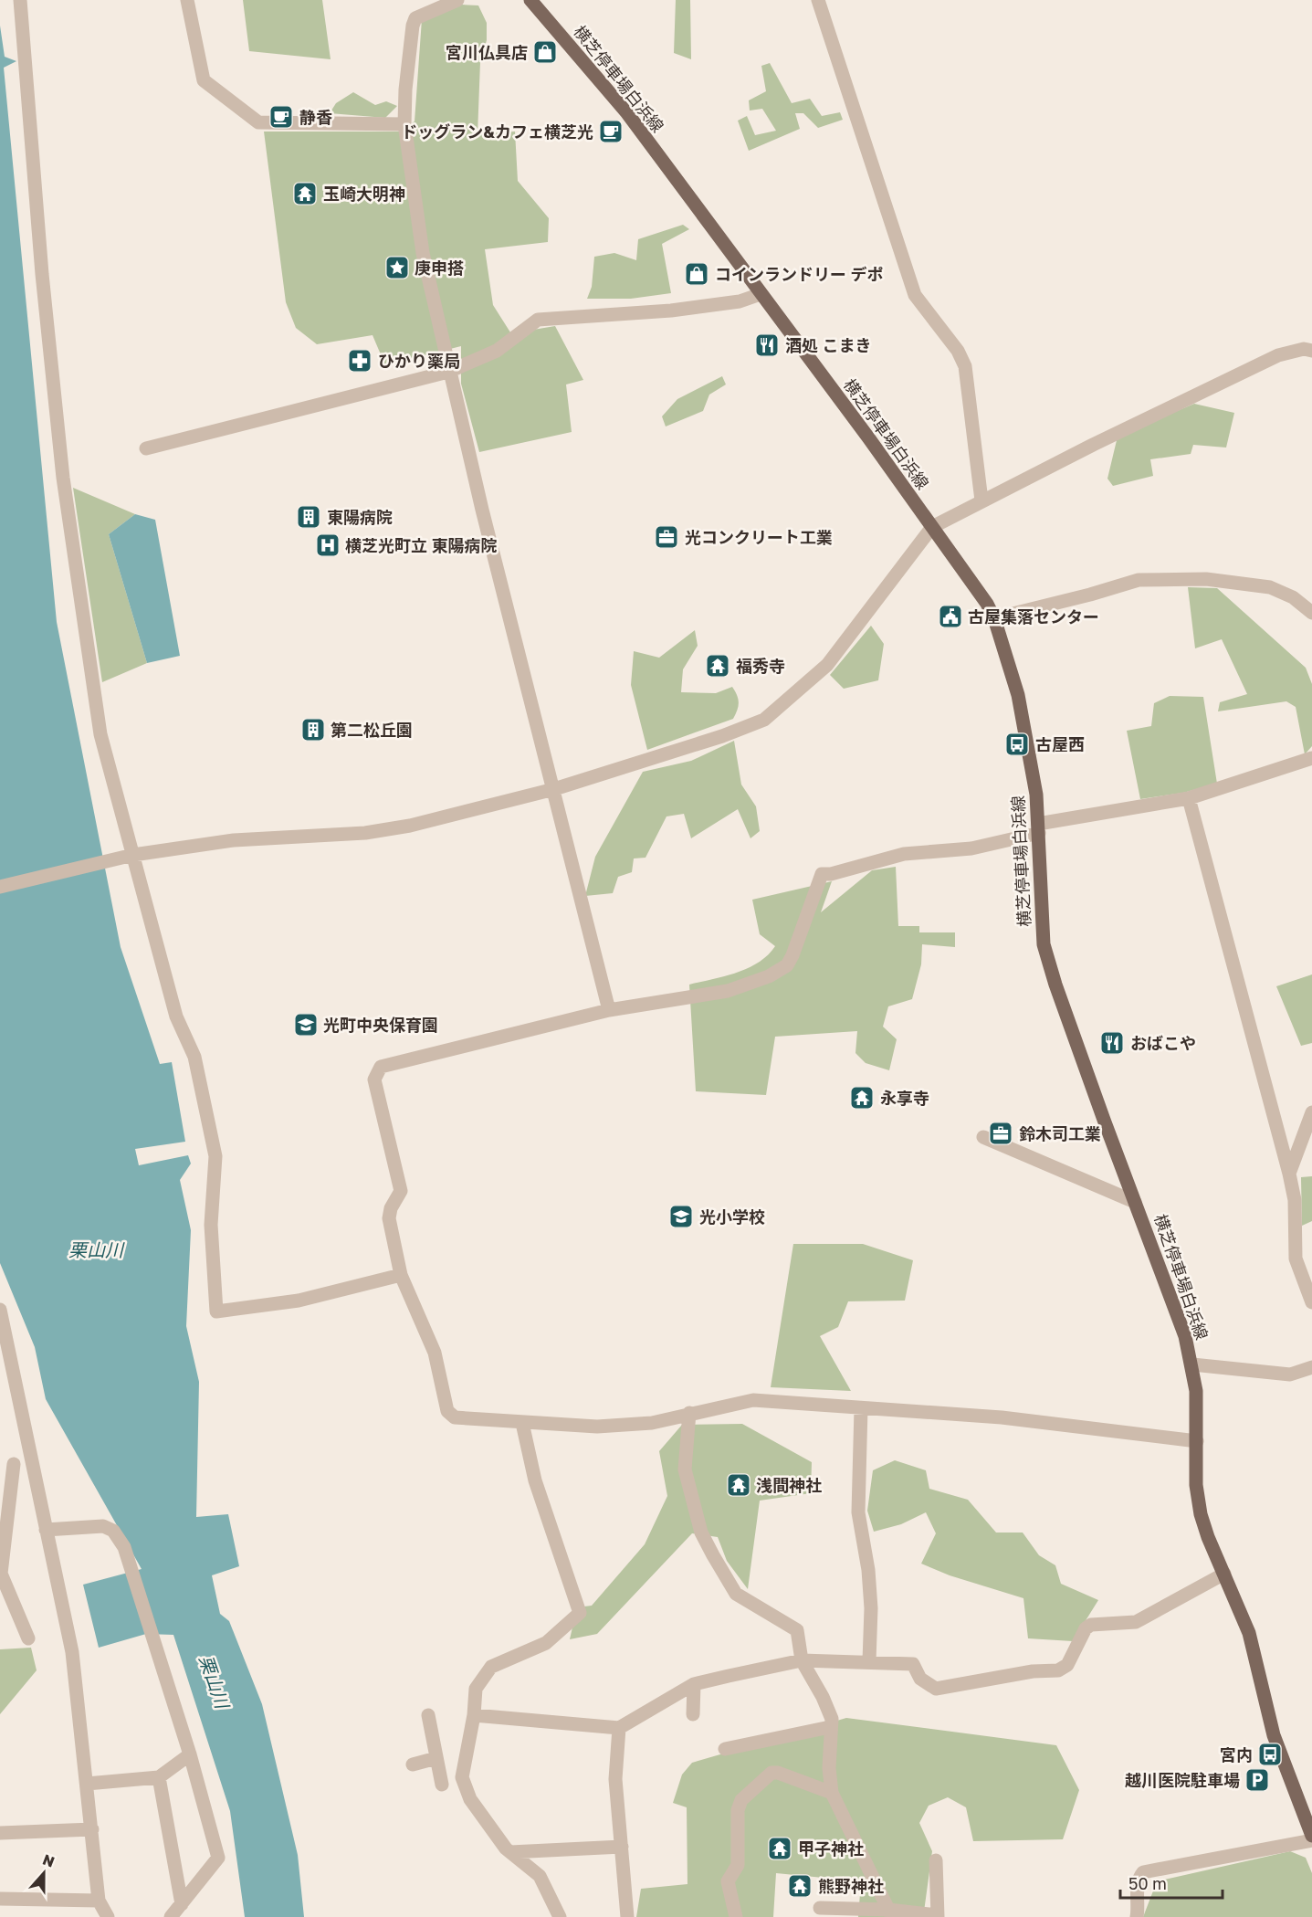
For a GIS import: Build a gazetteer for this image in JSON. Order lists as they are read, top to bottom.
{
  "streets": {
    "main road": ["横芝停車場白浜線"]
  },
  "water": ["栗山川"],
  "places": {
    "shop": ["宮川仏具店", "コインランドリー デポ"],
    "cafe": ["静香", "ドッグラン&カフェ横芝光"],
    "temple": [
      "玉崎大明神",
      "福秀寺",
      "永享寺",
      "浅間神社",
      "甲子神社",
      "熊野神社"
    ],
    "place": ["庚申搭"],
    "restaurant": ["酒処 こまき", "おばこや"],
    "pharmacy": ["ひかり薬局"],
    "building": ["東陽病院", "第二松丘園"],
    "office": ["光コンクリート工業", "鈴木司工業"],
    "hospital": ["横芝光町立 東陽病院"],
    "public building": ["古屋集落センター"],
    "bus stop": ["古屋西", "宮内"],
    "school or university": ["光町中央保育園", "光小学校"],
    "parking": ["越川医院駐車場"]
  },
  "scale_bar": "50 m",
  "north": "top"
}
